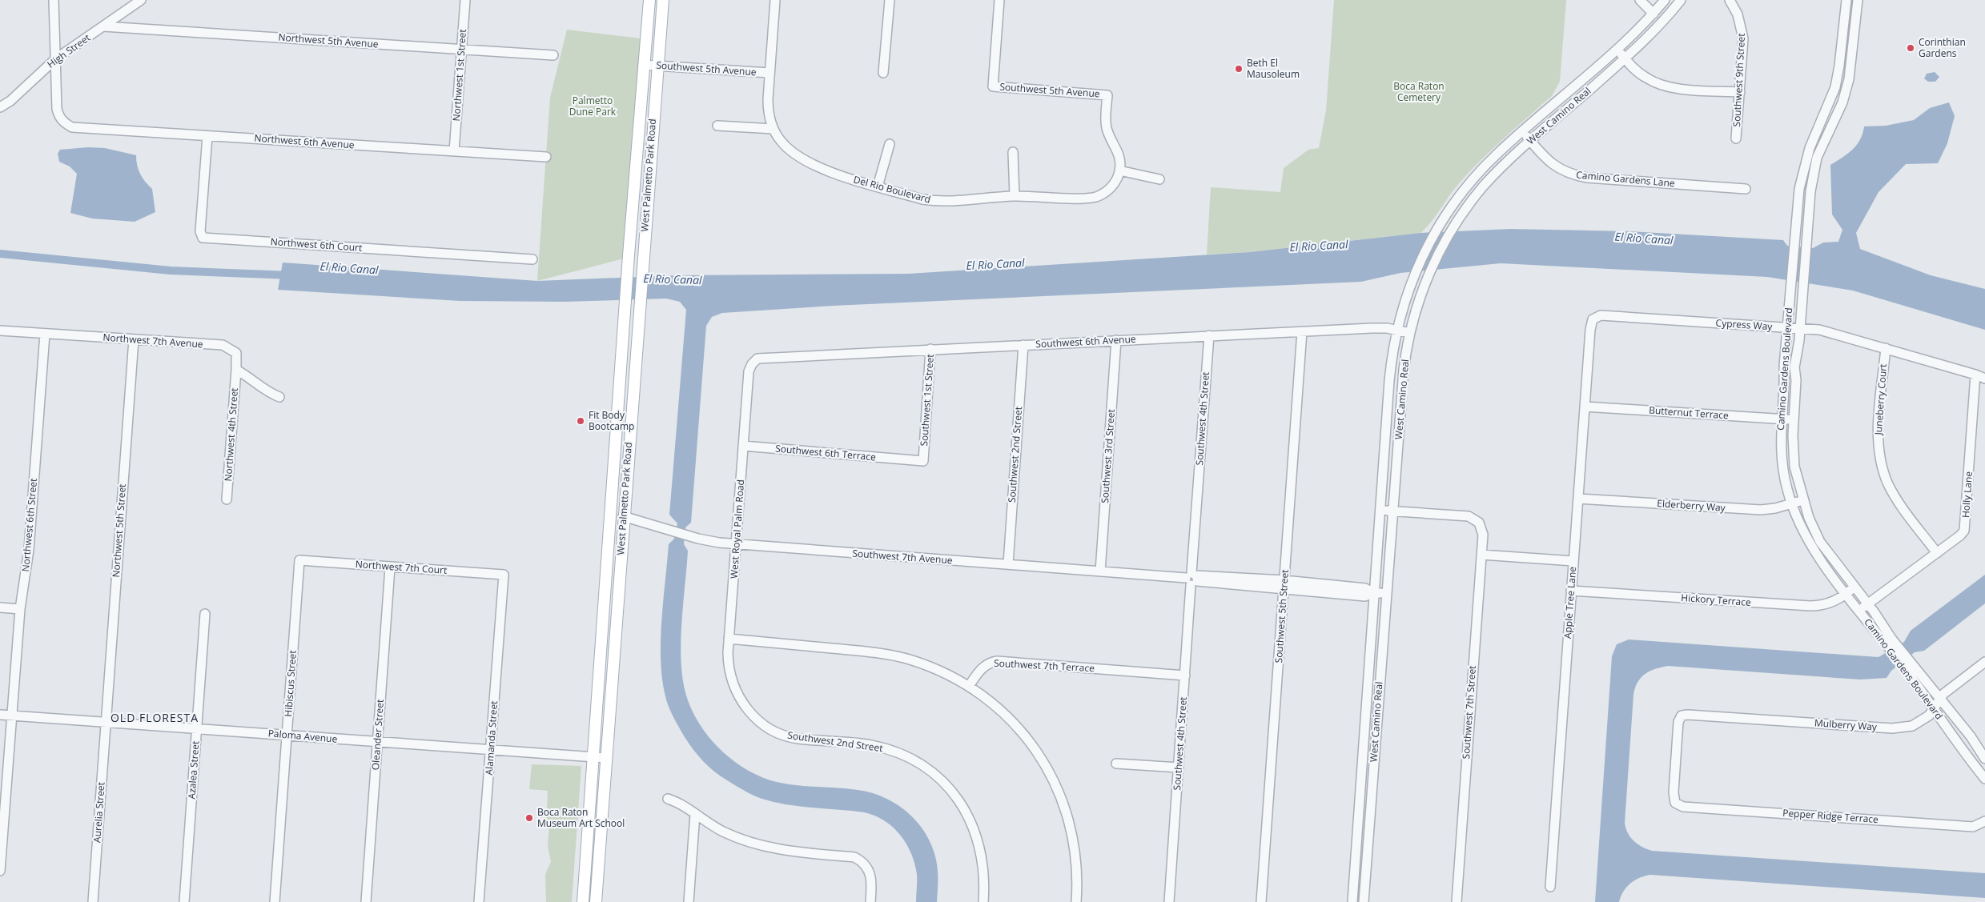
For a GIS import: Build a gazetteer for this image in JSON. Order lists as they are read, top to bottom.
{
  "streets": {
    "main road": ["West Palmetto Park Road"],
    "street": [
      "Northwest 5th Avenue",
      "High Street",
      "Southwest 5th Avenue",
      "Northwest 1st Street",
      "Southwest 9th Street",
      "West Camino Real",
      "Northwest 6th Avenue",
      "Camino Gardens Lane",
      "Del Rio Boulevard",
      "Northwest 6th Court",
      "Cypress Way",
      "Northwest 7th Avenue",
      "Southwest 6th Avenue",
      "Camino Gardens Boulevard",
      "Juneberry Court",
      "Southwest 1st Street",
      "Butternut Terrace",
      "Southwest 4th Street",
      "Northwest 4th Street",
      "Southwest 6th Terrace",
      "Southwest 2nd Street",
      "Southwest 3rd Street",
      "Holly Lane",
      "Elderberry Way",
      "Northwest 6th Street",
      "West Royal Palm Road",
      "Northwest 5th Street",
      "Southwest 7th Avenue",
      "Northwest 7th Court",
      "Hickory Terrace",
      "Apple Tree Lane",
      "Southwest 5th Street",
      "Southwest 7th Terrace",
      "Hibiscus Street",
      "Southwest 7th Street",
      "Mulberry Way",
      "Oleander Street",
      "Paloma Avenue",
      "Alamanda Street",
      "Azalea Street",
      "Aurelia Street",
      "Pepper Ridge Terrace"
    ]
  },
  "crossings": [
    ["Northwest 5th Avenue", "High Street"],
    ["Northwest 5th Avenue", "Northwest 1st Street"],
    ["High Street", "Northwest 6th Avenue"],
    ["Southwest 5th Avenue", "West Palmetto Park Road"],
    ["Southwest 5th Avenue", "Del Rio Boulevard"],
    ["Northwest 1st Street", "Northwest 6th Avenue"],
    ["West Camino Real", "Camino Gardens Lane"],
    ["West Camino Real", "Southwest 6th Avenue"],
    ["West Camino Real", "Southwest 7th Avenue"],
    ["West Camino Real", "Southwest 7th Street"],
    ["Northwest 6th Avenue", "Northwest 6th Court"],
    ["West Palmetto Park Road", "Southwest 7th Avenue"],
    ["West Palmetto Park Road", "Paloma Avenue"],
    ["Cypress Way", "Camino Gardens Boulevard"],
    ["Cypress Way", "Juneberry Court"],
    ["Cypress Way", "Holly Lane"],
    ["Cypress Way", "Apple Tree Lane"],
    ["Northwest 7th Avenue", "Northwest 4th Street"],
    ["Northwest 7th Avenue", "Northwest 6th Street"],
    ["Northwest 7th Avenue", "Northwest 5th Street"],
    ["Southwest 6th Avenue", "Southwest 1st Street"],
    ["Southwest 6th Avenue", "Southwest 4th Street"],
    ["Southwest 6th Avenue", "Southwest 2nd Street"],
    ["Southwest 6th Avenue", "Southwest 3rd Street"],
    ["Southwest 6th Avenue", "West Royal Palm Road"],
    ["Southwest 6th Avenue", "Southwest 5th Street"],
    ["Camino Gardens Boulevard", "Butternut Terrace"],
    ["Camino Gardens Boulevard", "Holly Lane"],
    ["Camino Gardens Boulevard", "Elderberry Way"],
    ["Camino Gardens Boulevard", "Hickory Terrace"],
    ["Camino Gardens Boulevard", "Mulberry Way"],
    ["Juneberry Court", "Holly Lane"],
    ["Southwest 1st Street", "Southwest 6th Terrace"],
    ["Butternut Terrace", "Apple Tree Lane"],
    ["Southwest 4th Street", "Southwest 7th Avenue"],
    ["Southwest 4th Street", "Southwest 7th Terrace"],
    ["Southwest 6th Terrace", "West Royal Palm Road"],
    ["Southwest 2nd Street", "West Royal Palm Road"],
    ["Southwest 2nd Street", "Southwest 7th Avenue"],
    ["Southwest 3rd Street", "Southwest 7th Avenue"],
    ["Elderberry Way", "Apple Tree Lane"],
    ["Northwest 6th Street", "Paloma Avenue"],
    ["West Royal Palm Road", "Southwest 7th Avenue"],
    ["Northwest 5th Street", "Paloma Avenue"],
    ["Northwest 5th Street", "Aurelia Street"],
    ["Southwest 7th Avenue", "Southwest 5th Street"],
    ["Northwest 7th Court", "Hibiscus Street"],
    ["Northwest 7th Court", "Oleander Street"],
    ["Northwest 7th Court", "Alamanda Street"],
    ["Hickory Terrace", "Apple Tree Lane"],
    ["Hibiscus Street", "Paloma Avenue"],
    ["Mulberry Way", "Pepper Ridge Terrace"],
    ["Oleander Street", "Paloma Avenue"],
    ["Paloma Avenue", "Alamanda Street"],
    ["Paloma Avenue", "Azalea Street"],
    ["Paloma Avenue", "Aurelia Street"]
  ],
  "districts": ["OLD FLORESTA"],
  "water": ["El Rio Canal"],
  "parks": ["Boca Raton Cemetery", "Palmetto Dune Park"],
  "places": [
    "Corinthian Gardens",
    "Beth El Mausoleum",
    "Fit Body Bootcamp",
    "Boca Raton Museum Art School"
  ]
}
